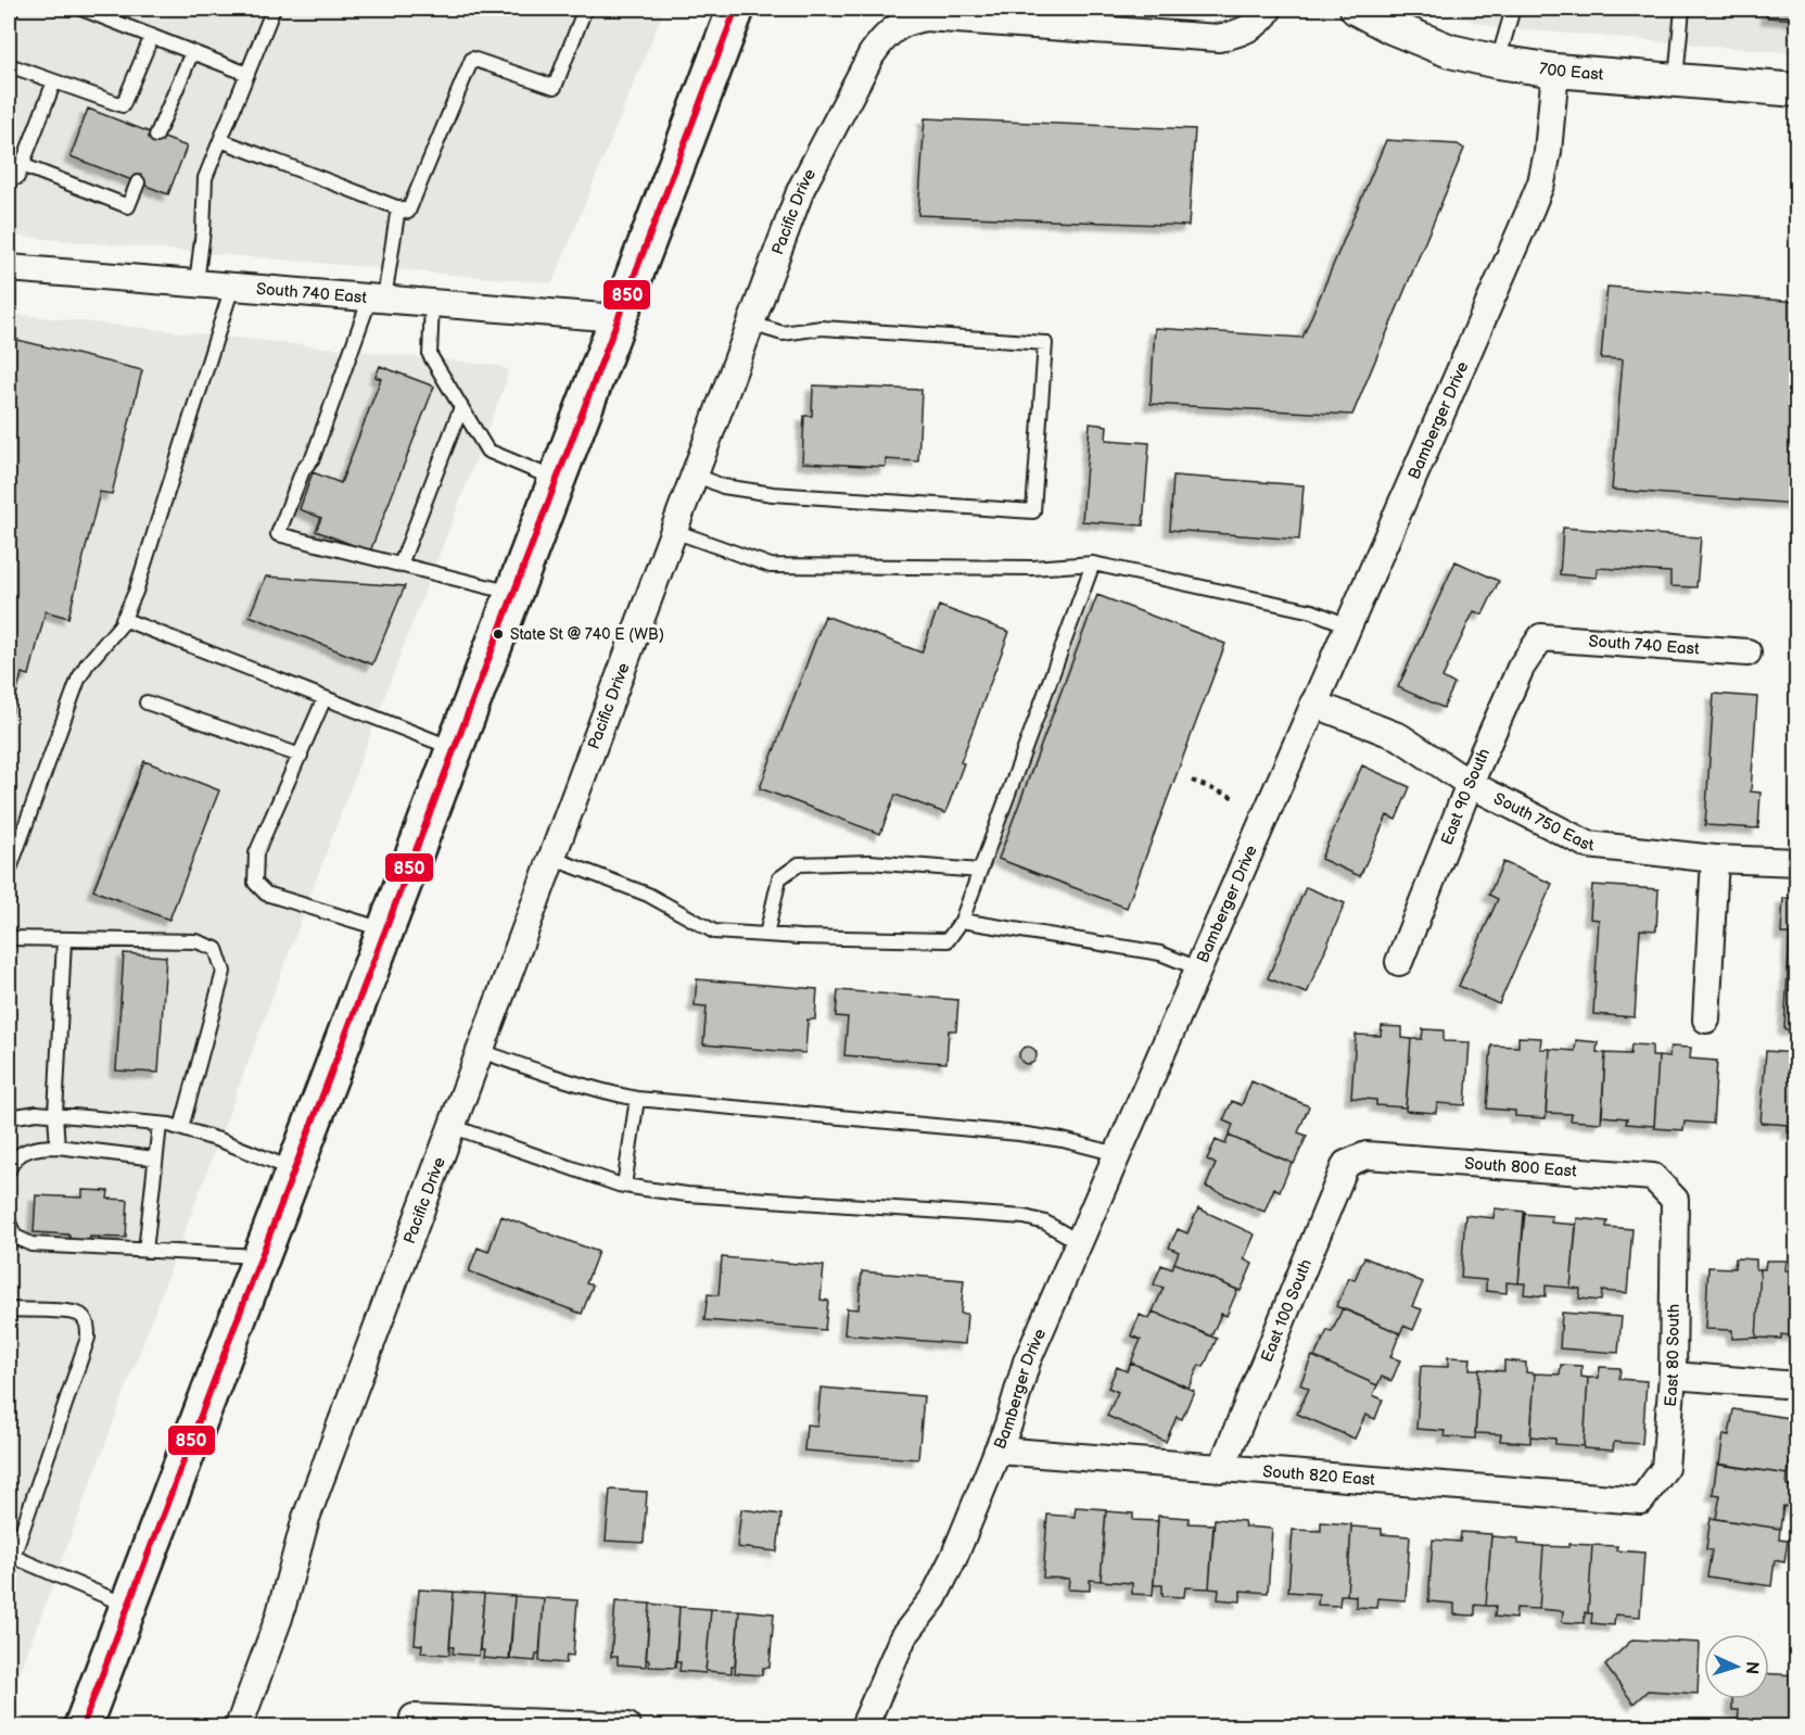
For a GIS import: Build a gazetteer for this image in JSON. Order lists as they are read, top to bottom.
{
  "streets": {
    "street": [
      "700 East",
      "Pacific Drive",
      "South 740 East",
      "Bamberger Drive",
      "East 90 South",
      "South 750 East",
      "South 800 East",
      "East 100 South",
      "East 80 South",
      "South 820 East"
    ]
  },
  "crossings": [
    ["700 East", "Bamberger Drive"],
    ["South 740 East", "East 90 South"],
    ["Bamberger Drive", "South 750 East"],
    ["Bamberger Drive", "South 820 East"],
    ["East 90 South", "South 750 East"],
    ["South 800 East", "East 100 South"],
    ["South 800 East", "East 80 South"],
    ["East 100 South", "South 820 East"],
    ["East 80 South", "South 820 East"]
  ],
  "places": ["State St @ 740 E (WB)"],
  "lines": ["transit line 850"],
  "north": "right"
}
